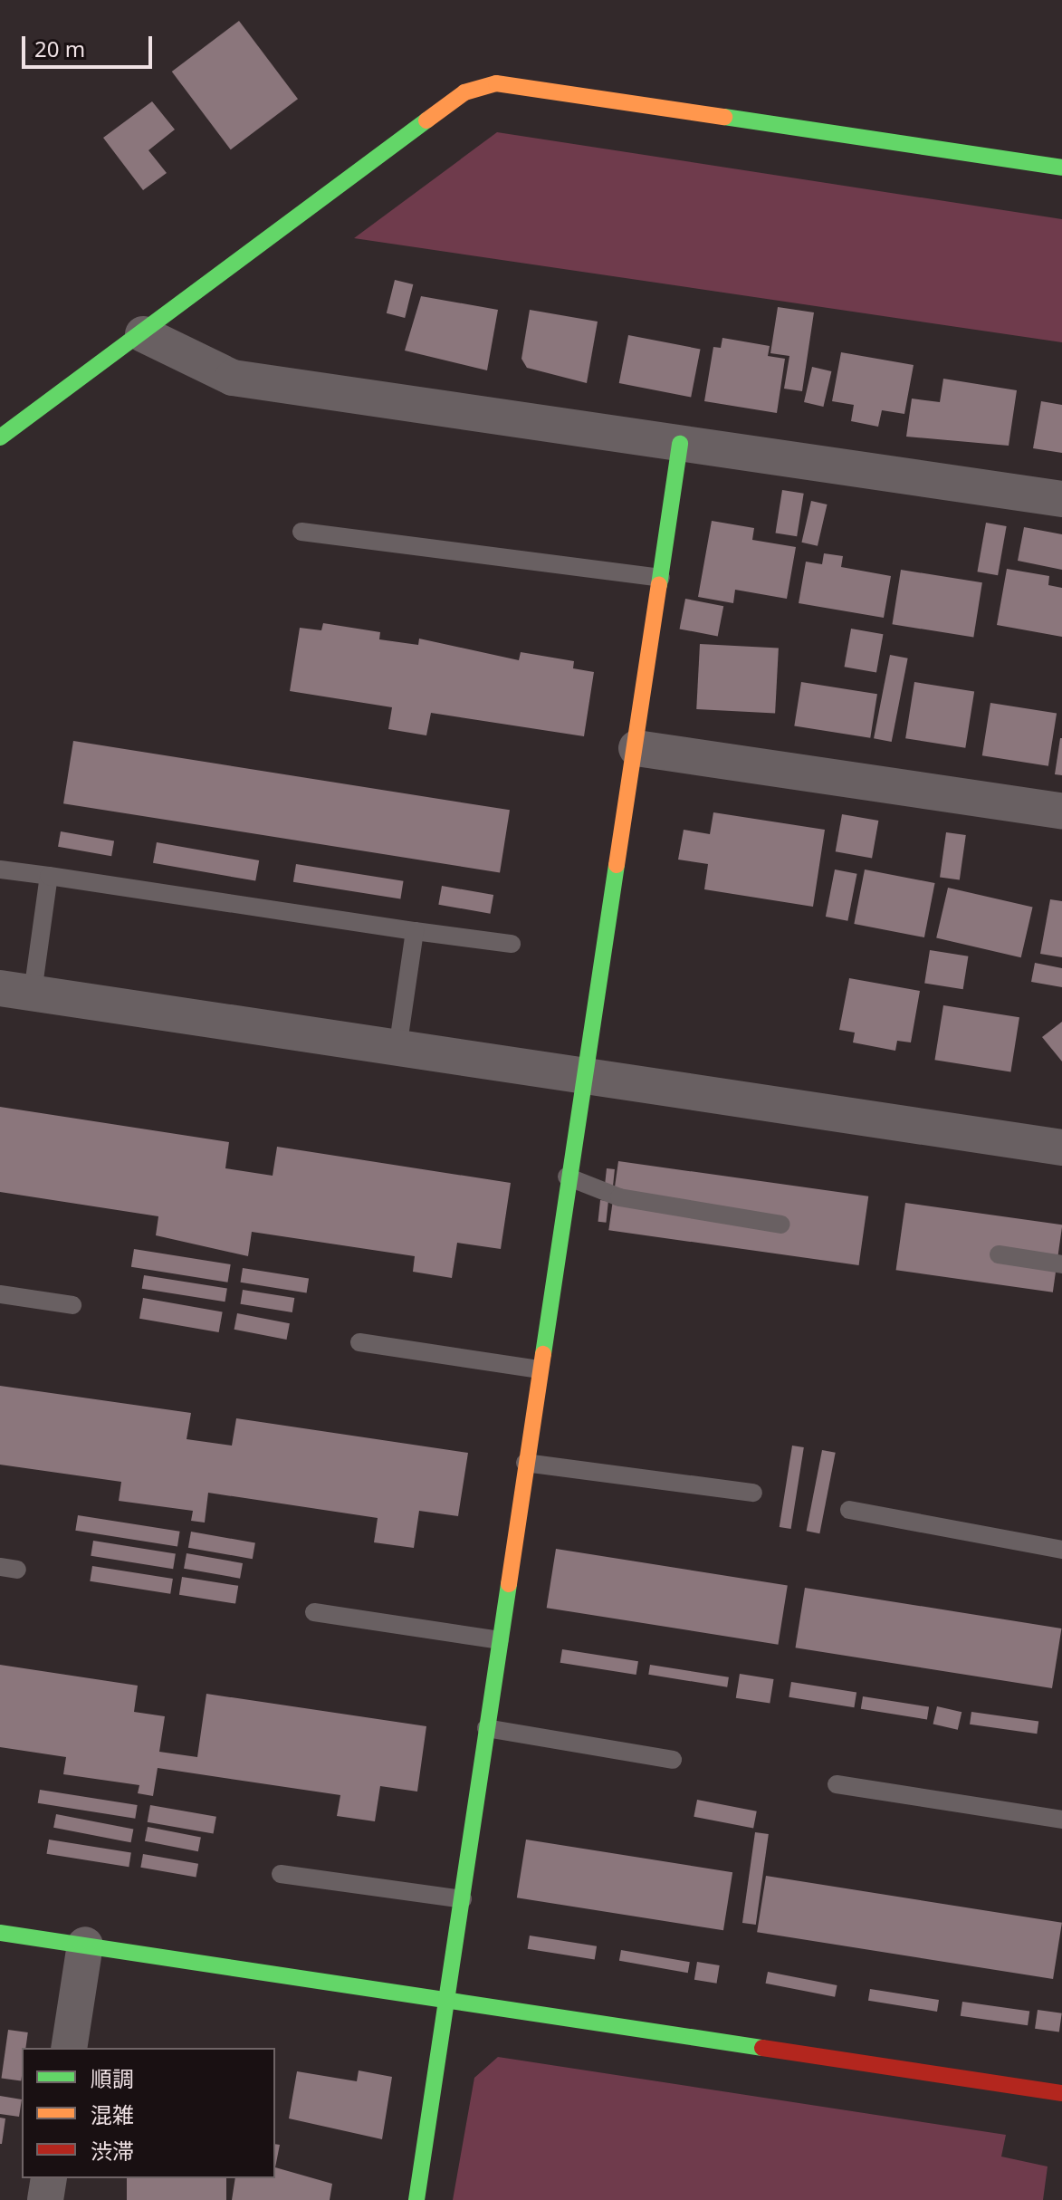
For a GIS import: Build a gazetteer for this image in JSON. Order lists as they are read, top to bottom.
{
  "legend": ["順調", "混雑", "渋滞"],
  "scale_bar": "20 m"
}
